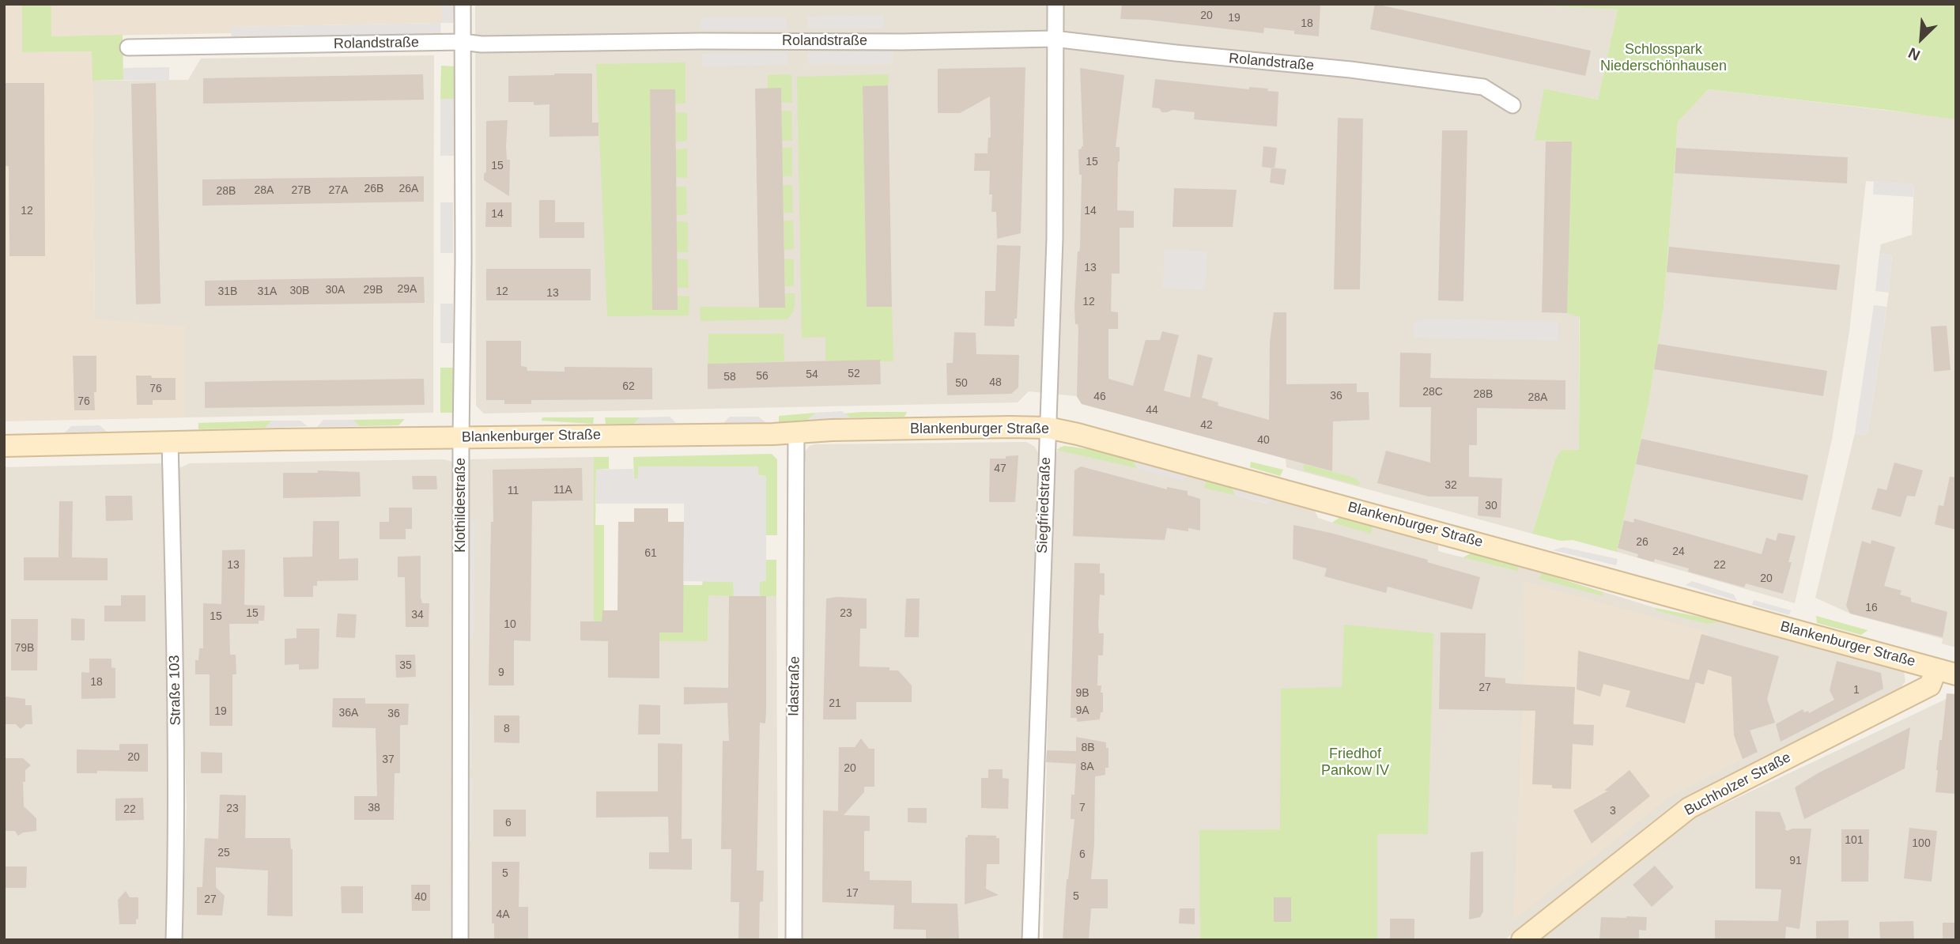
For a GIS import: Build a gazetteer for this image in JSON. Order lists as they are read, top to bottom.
{
  "streets": {
    "main road": ["Blankenburger Straße", "Buchholzer Straße"],
    "street": [
      "Rolandstraße",
      "Klothildestraße",
      "Siegfriedstraße",
      "Idastraße",
      "Straße 103"
    ]
  },
  "crossings": [
    ["Rolandstraße", "Klothildestraße"],
    ["Rolandstraße", "Siegfriedstraße"],
    ["Blankenburger Straße", "Klothildestraße"],
    ["Blankenburger Straße", "Siegfriedstraße"],
    ["Blankenburger Straße", "Idastraße"],
    ["Blankenburger Straße", "Straße 103"],
    ["Blankenburger Straße", "Buchholzer Straße"]
  ],
  "parks": ["Schlosspark Niederschönhausen", "Friedhof Pankow IV"],
  "house_numbers": [
    "20",
    "19",
    "18",
    "15",
    "15",
    "26B",
    "26A",
    "28A",
    "27B",
    "27A",
    "28B",
    "12",
    "14",
    "14",
    "13",
    "29A",
    "30A",
    "29B",
    "30B",
    "31B",
    "31A",
    "12",
    "13",
    "12",
    "52",
    "54",
    "56",
    "58",
    "48",
    "50",
    "62",
    "76",
    "28C",
    "28B",
    "36",
    "46",
    "28A",
    "76",
    "44",
    "42",
    "40",
    "47",
    "32",
    "11A",
    "11",
    "30",
    "26",
    "24",
    "61",
    "13",
    "22",
    "20",
    "16",
    "15",
    "23",
    "34",
    "15",
    "10",
    "79B",
    "35",
    "9",
    "18",
    "27",
    "1",
    "9B",
    "21",
    "9A",
    "19",
    "36A",
    "36",
    "8",
    "8B",
    "20",
    "37",
    "8A",
    "20",
    "38",
    "7",
    "23",
    "22",
    "3",
    "6",
    "101",
    "100",
    "25",
    "6",
    "91",
    "5",
    "17",
    "5",
    "40",
    "27",
    "4A"
  ],
  "north": "bottom left"
}
